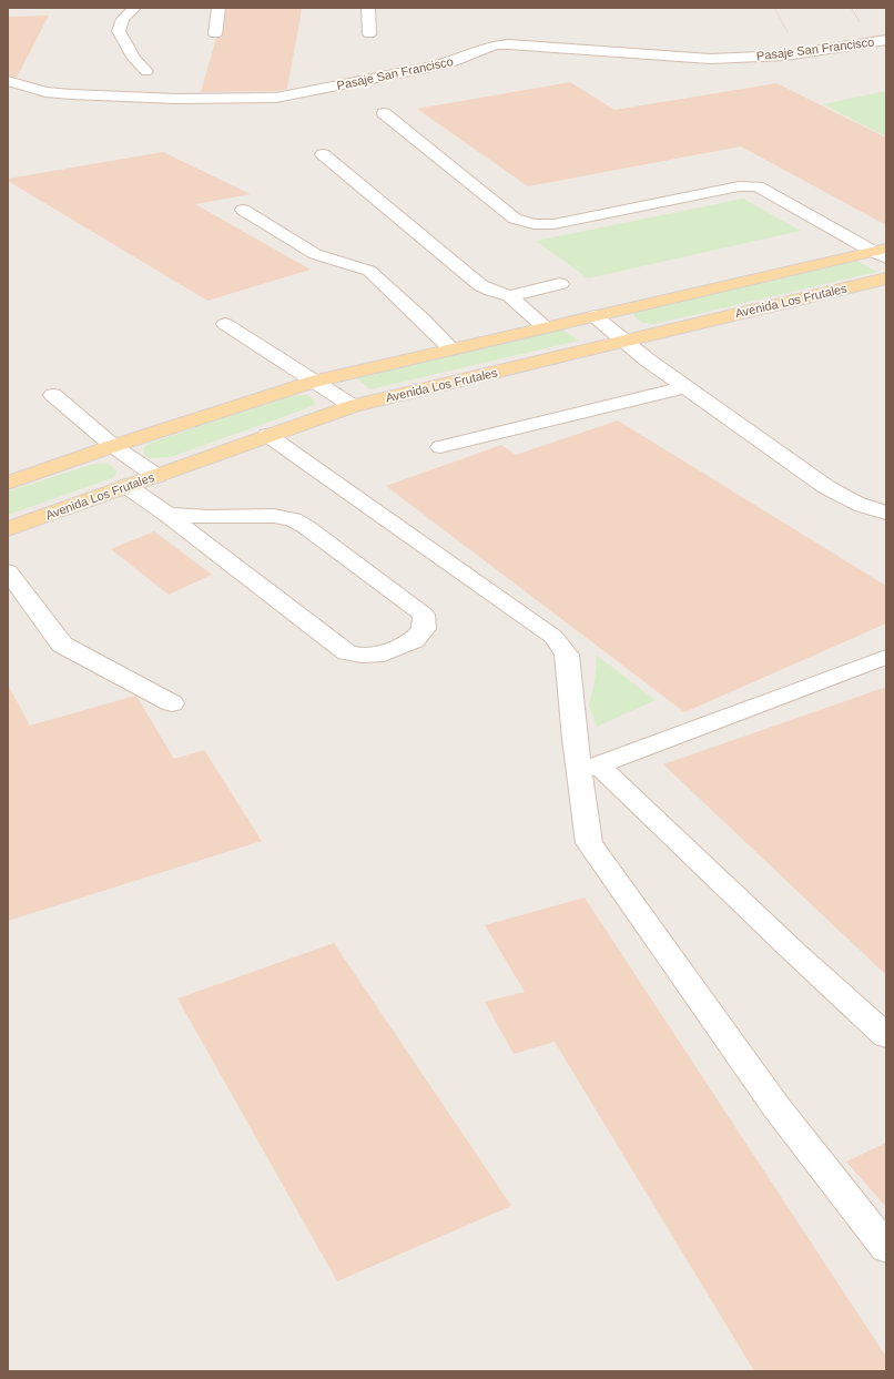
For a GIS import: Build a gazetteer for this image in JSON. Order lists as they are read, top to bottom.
{
  "streets": {
    "main road": ["Avenida Los Frutales"],
    "street": ["Pasaje San Francisco"]
  }
}
